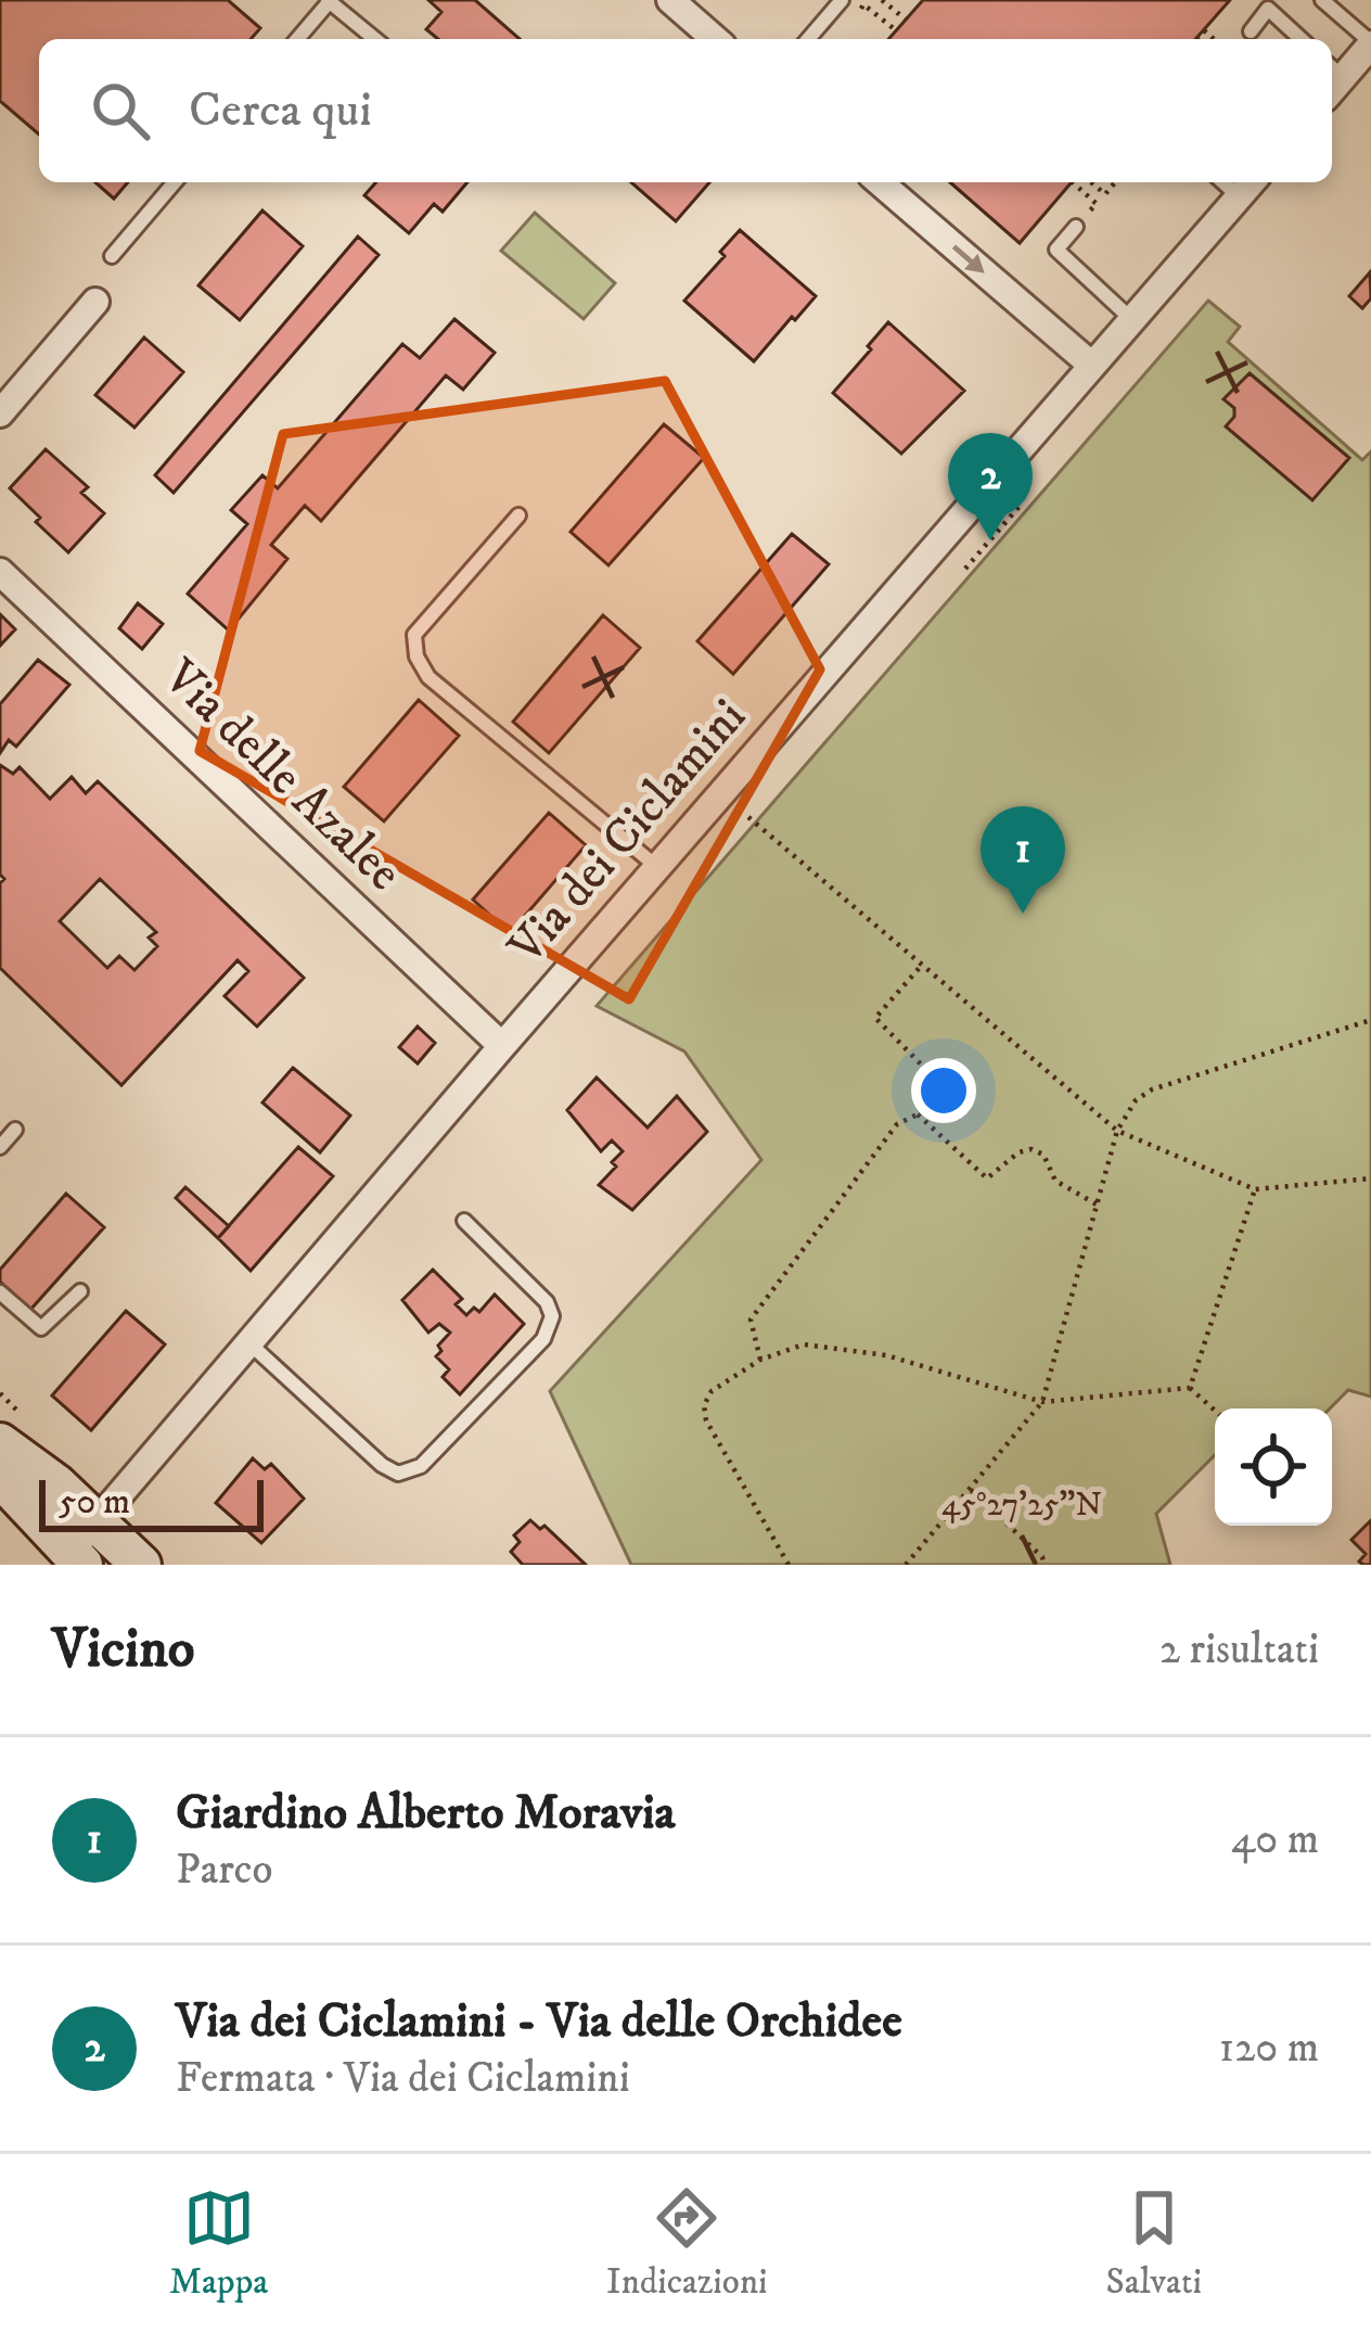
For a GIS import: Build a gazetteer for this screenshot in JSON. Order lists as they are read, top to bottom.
{
  "streets": {
    "street": ["Via delle Azalee", "Via dei Ciclamini"]
  },
  "crossings": [
    ["Via delle Azalee", "Via dei Ciclamini"]
  ],
  "scale_bar": "50 m",
  "page": {
    "search": "Cerca qui",
    "pins": ["2", "1"],
    "scale": "50 m",
    "heading": ["Vicino", "2 risultati"],
    "list": [
      {
        "mark": "1",
        "name": "Giardino Alberto Moravia",
        "note": "Parco",
        "value": "40 m"
      },
      {
        "mark": "2",
        "name": "Via dei Ciclamini - Via delle Orchidee",
        "note": "Fermata · Via dei Ciclamini",
        "value": "120 m"
      }
    ],
    "nav": ["Mappa", "Indicazioni", "Salvati"]
  },
  "coordinates": ["45°27'25\"N"]
}
